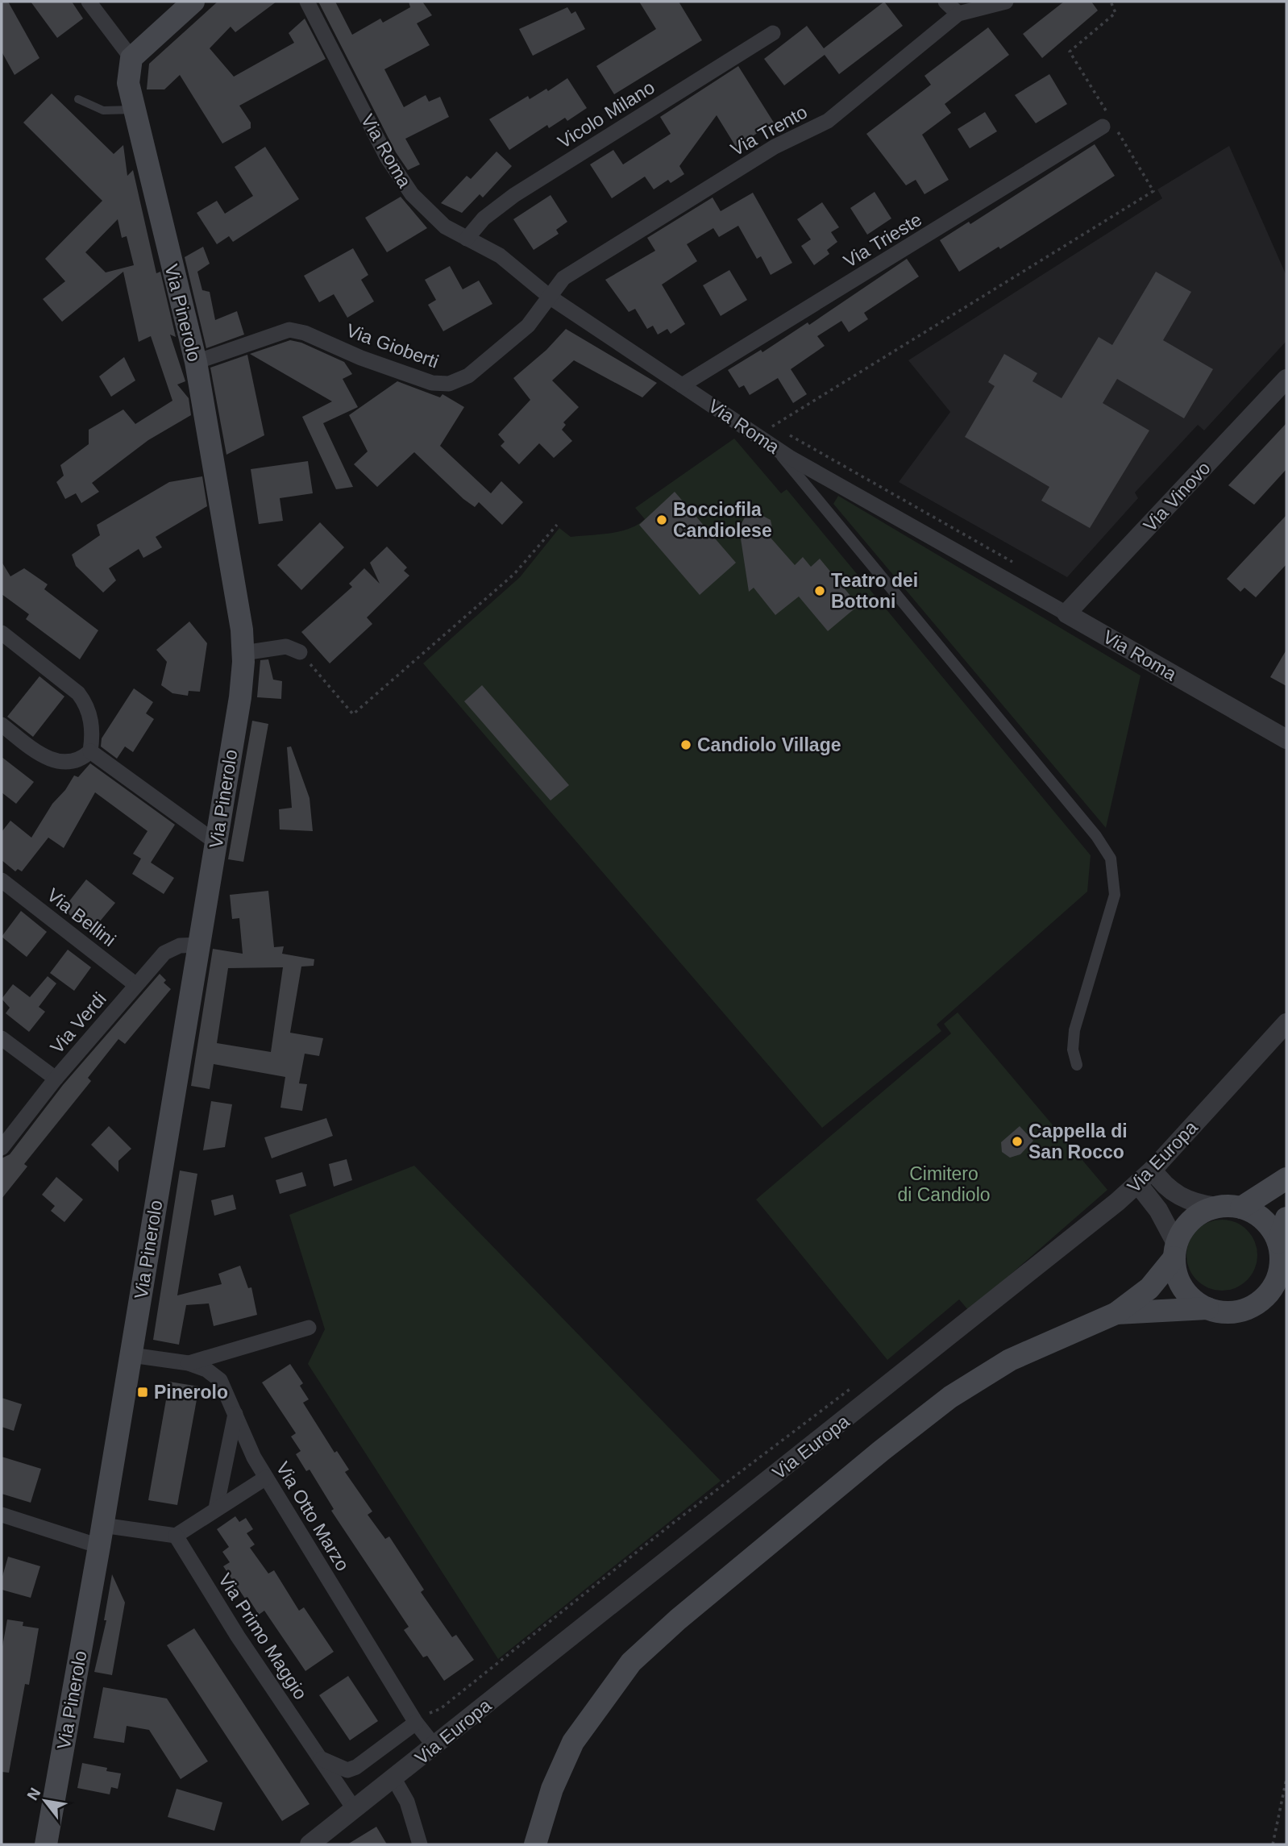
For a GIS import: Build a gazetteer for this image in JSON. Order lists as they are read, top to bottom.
{
  "streets": {
    "main road": ["Via Pinerolo"],
    "street": [
      "Vicolo Milano",
      "Via Trento",
      "Via Roma",
      "Via Trieste",
      "Via Gioberti",
      "Via Vinovo",
      "Via Bellini",
      "Via Verdi",
      "Via Europa",
      "Via Otto Marzo",
      "Via Primo Maggio"
    ]
  },
  "crossings": [
    ["Vicolo Milano", "Via Roma"],
    ["Via Trento", "Via Roma"],
    ["Via Trento", "Via Gioberti"],
    ["Via Roma", "Via Trieste"],
    ["Via Roma", "Via Gioberti"],
    ["Via Roma", "Via Vinovo"],
    ["Via Pinerolo", "Via Gioberti"],
    ["Via Pinerolo", "Via Verdi"],
    ["Via Pinerolo", "Via Otto Marzo"],
    ["Via Bellini", "Via Verdi"],
    ["Via Europa", "Via Otto Marzo"],
    ["Via Europa", "Via Primo Maggio"]
  ],
  "parks": ["Cimitero di Candiolo"],
  "places": {
    "other": [
      "Bocciofila Candiolese",
      "Teatro dei Bottoni",
      "Candiolo Village",
      "Cappella di San Rocco"
    ],
    "transit": ["Pinerolo"]
  },
  "north": "top left"
}
